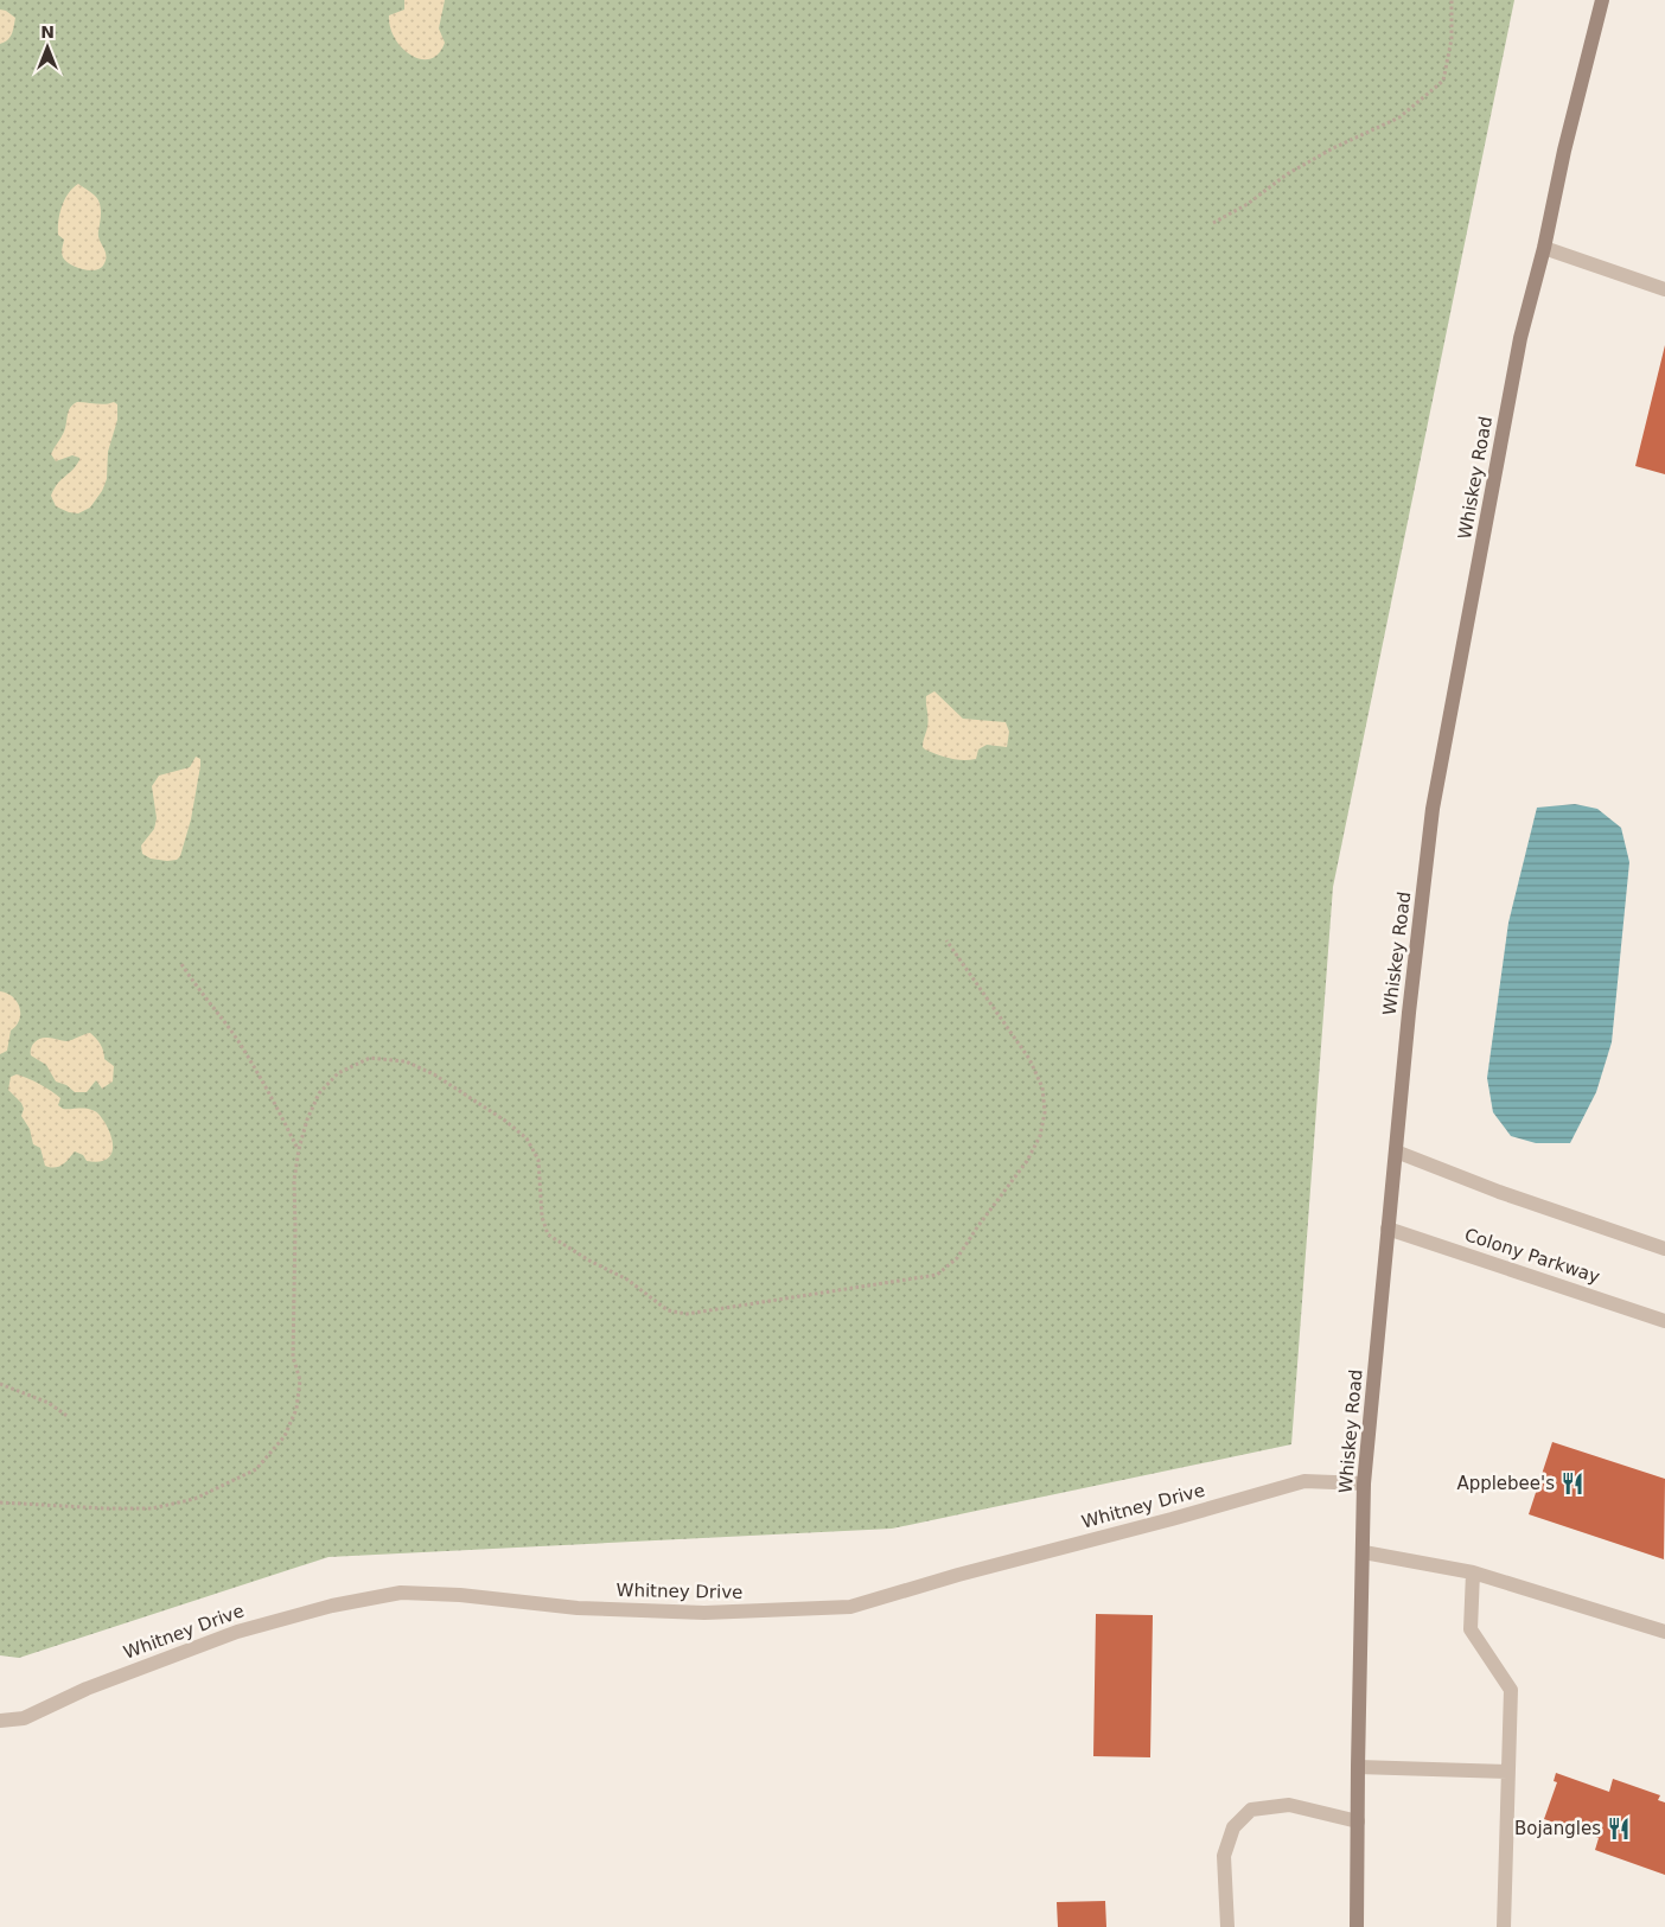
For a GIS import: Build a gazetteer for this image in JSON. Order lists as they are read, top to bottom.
{
  "streets": {
    "main road": ["Whiskey Road"],
    "street": ["Colony Parkway", "Whitney Drive"]
  },
  "crossings": [
    ["Whiskey Road", "Colony Parkway"],
    ["Whiskey Road", "Whitney Drive"]
  ],
  "places": {
    "restaurant": ["Applebee's", "Bojangles"]
  },
  "north": "top"
}
